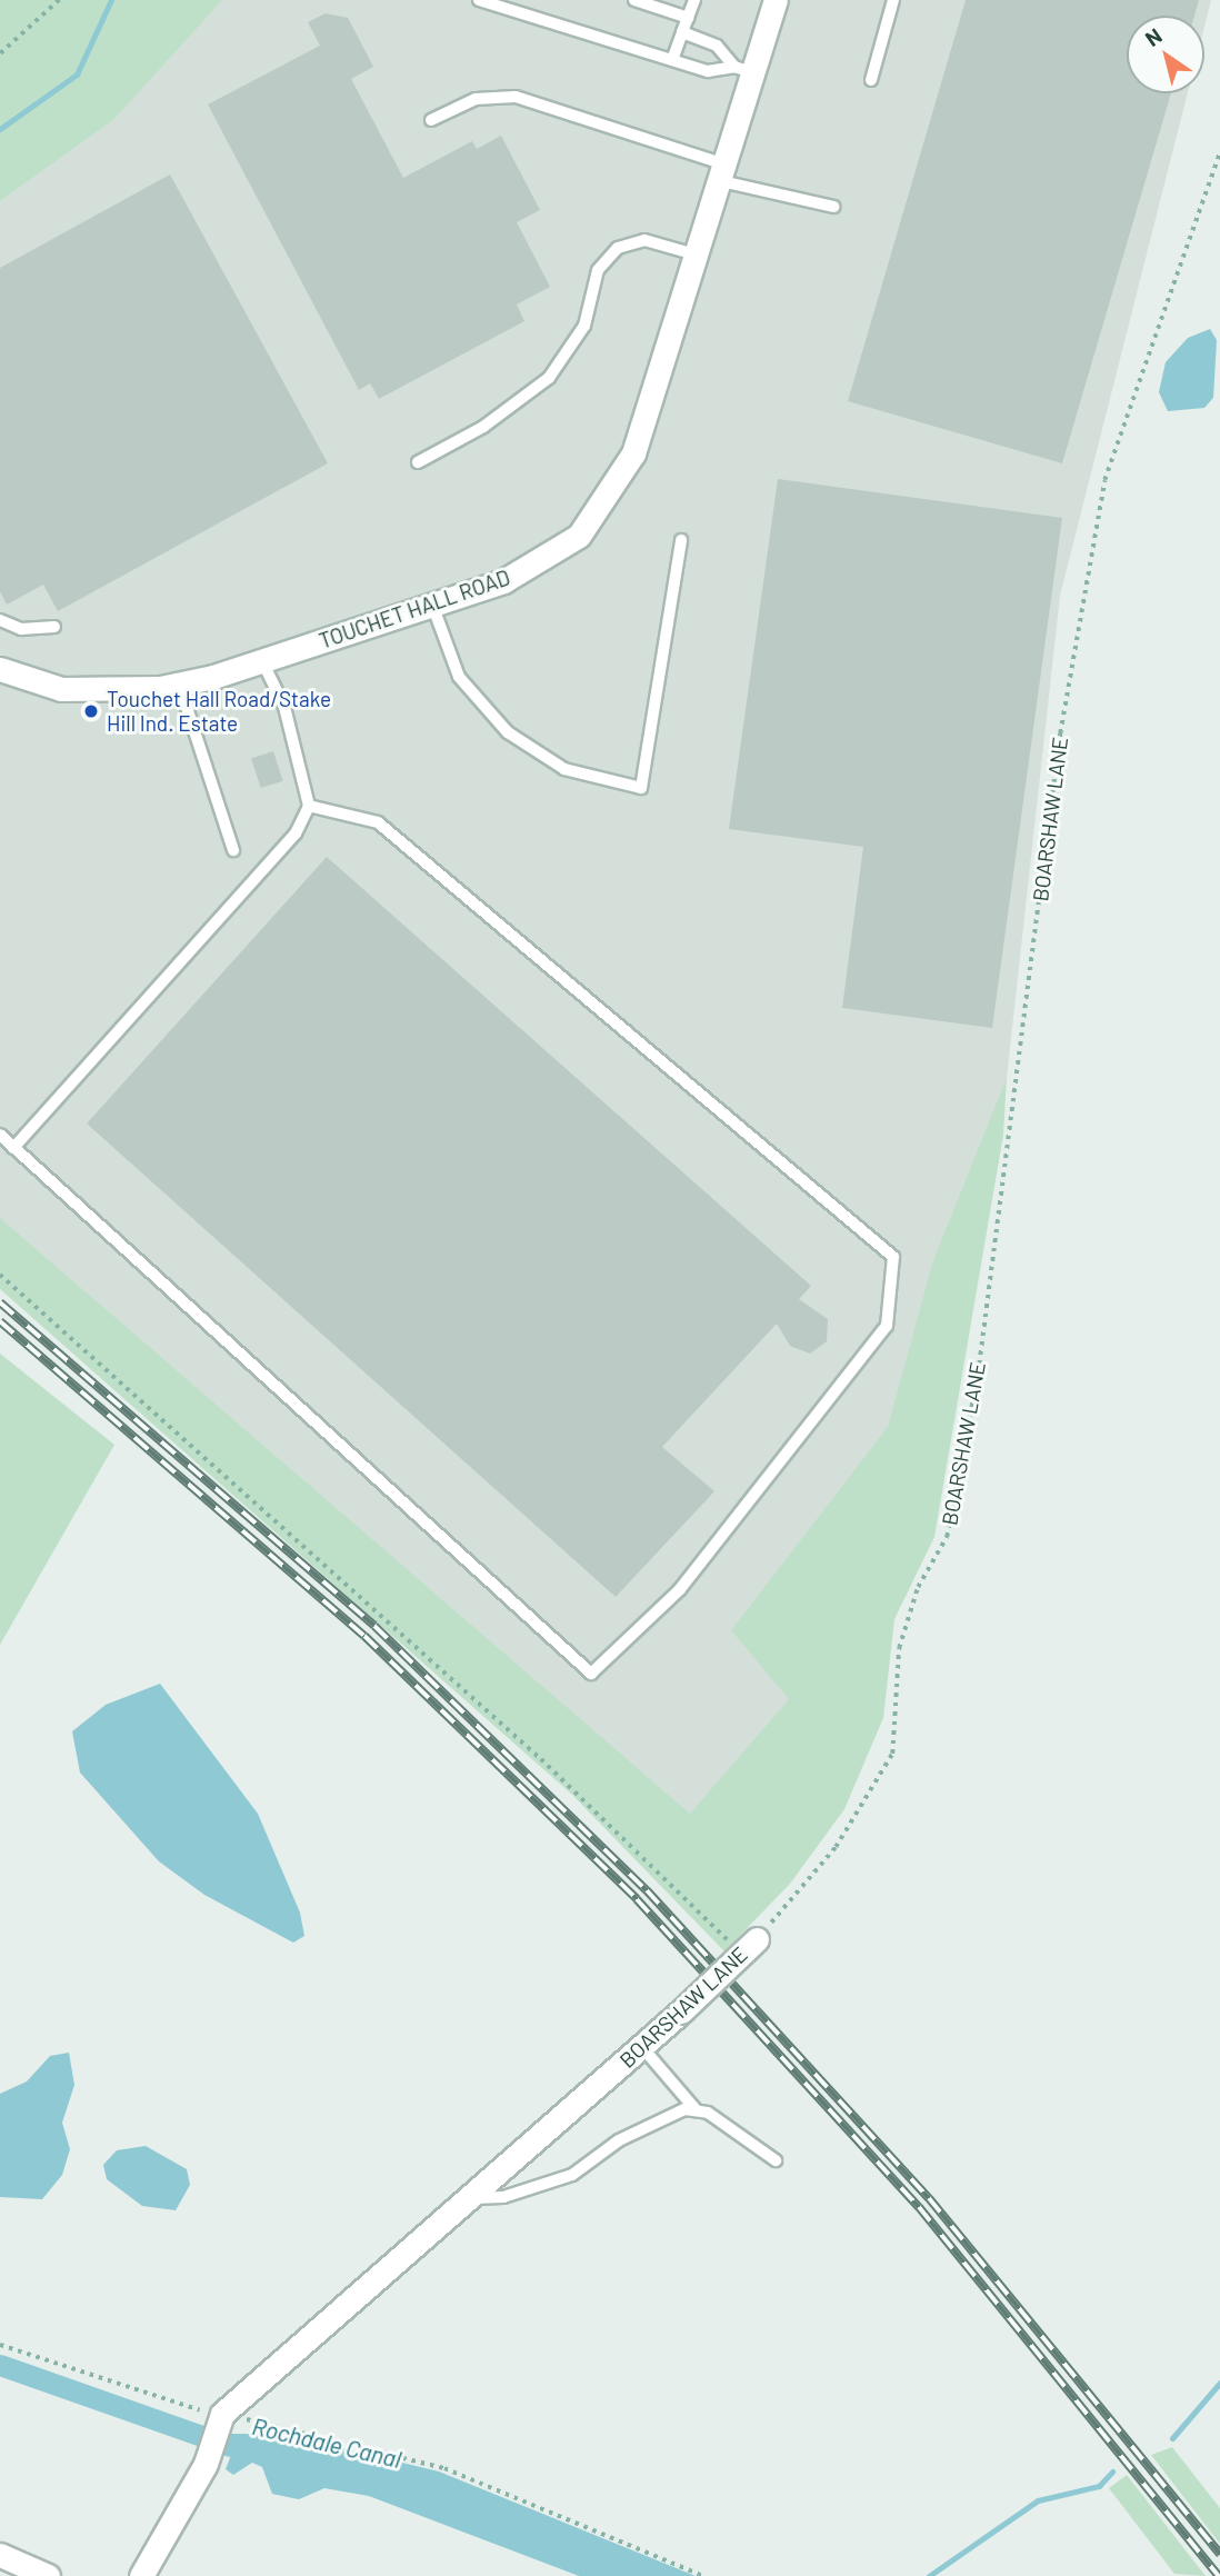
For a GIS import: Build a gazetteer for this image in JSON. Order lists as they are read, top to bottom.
{
  "streets": {
    "street": ["TOUCHET HALL ROAD", "BOARSHAW LANE"]
  },
  "water": ["Rochdale Canal"],
  "places": ["Touchet Hall Road/Stake Hill Ind. Estate"],
  "north": "top left"
}
